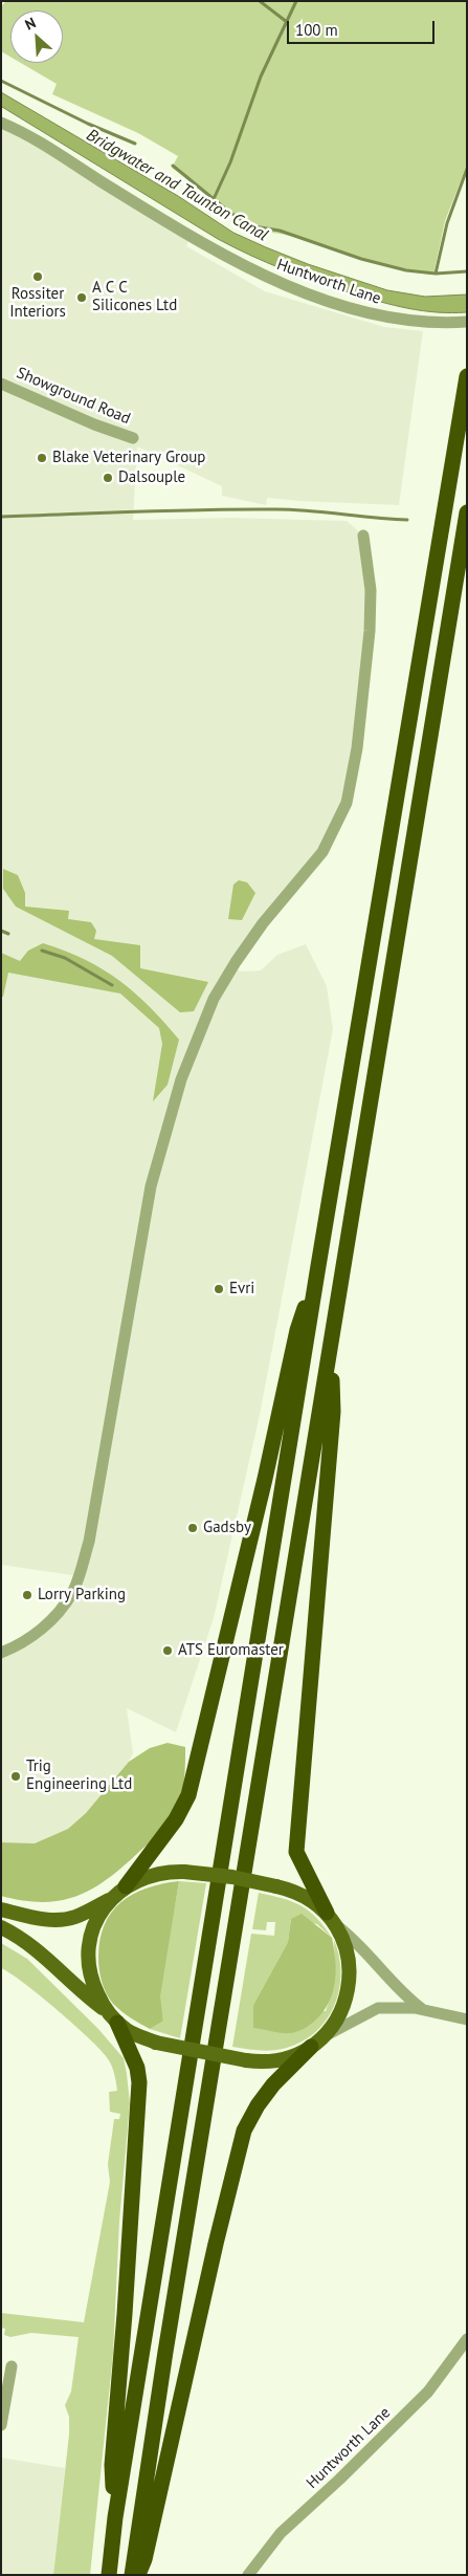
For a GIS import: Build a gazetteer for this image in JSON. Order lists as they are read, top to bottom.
{
  "streets": {
    "street": ["Huntworth Lane", "Showground Road"]
  },
  "water": ["Bridgwater and Taunton Canal"],
  "places": [
    "Rossiter Interiors",
    "A C C Silicones Ltd",
    "Blake Veterinary Group",
    "Dalsouple",
    "Evri",
    "Gadsby",
    "Lorry Parking",
    "ATS Euromaster",
    "Trig Engineering Ltd"
  ],
  "scale_bar": "100 m",
  "north": "top left"
}
